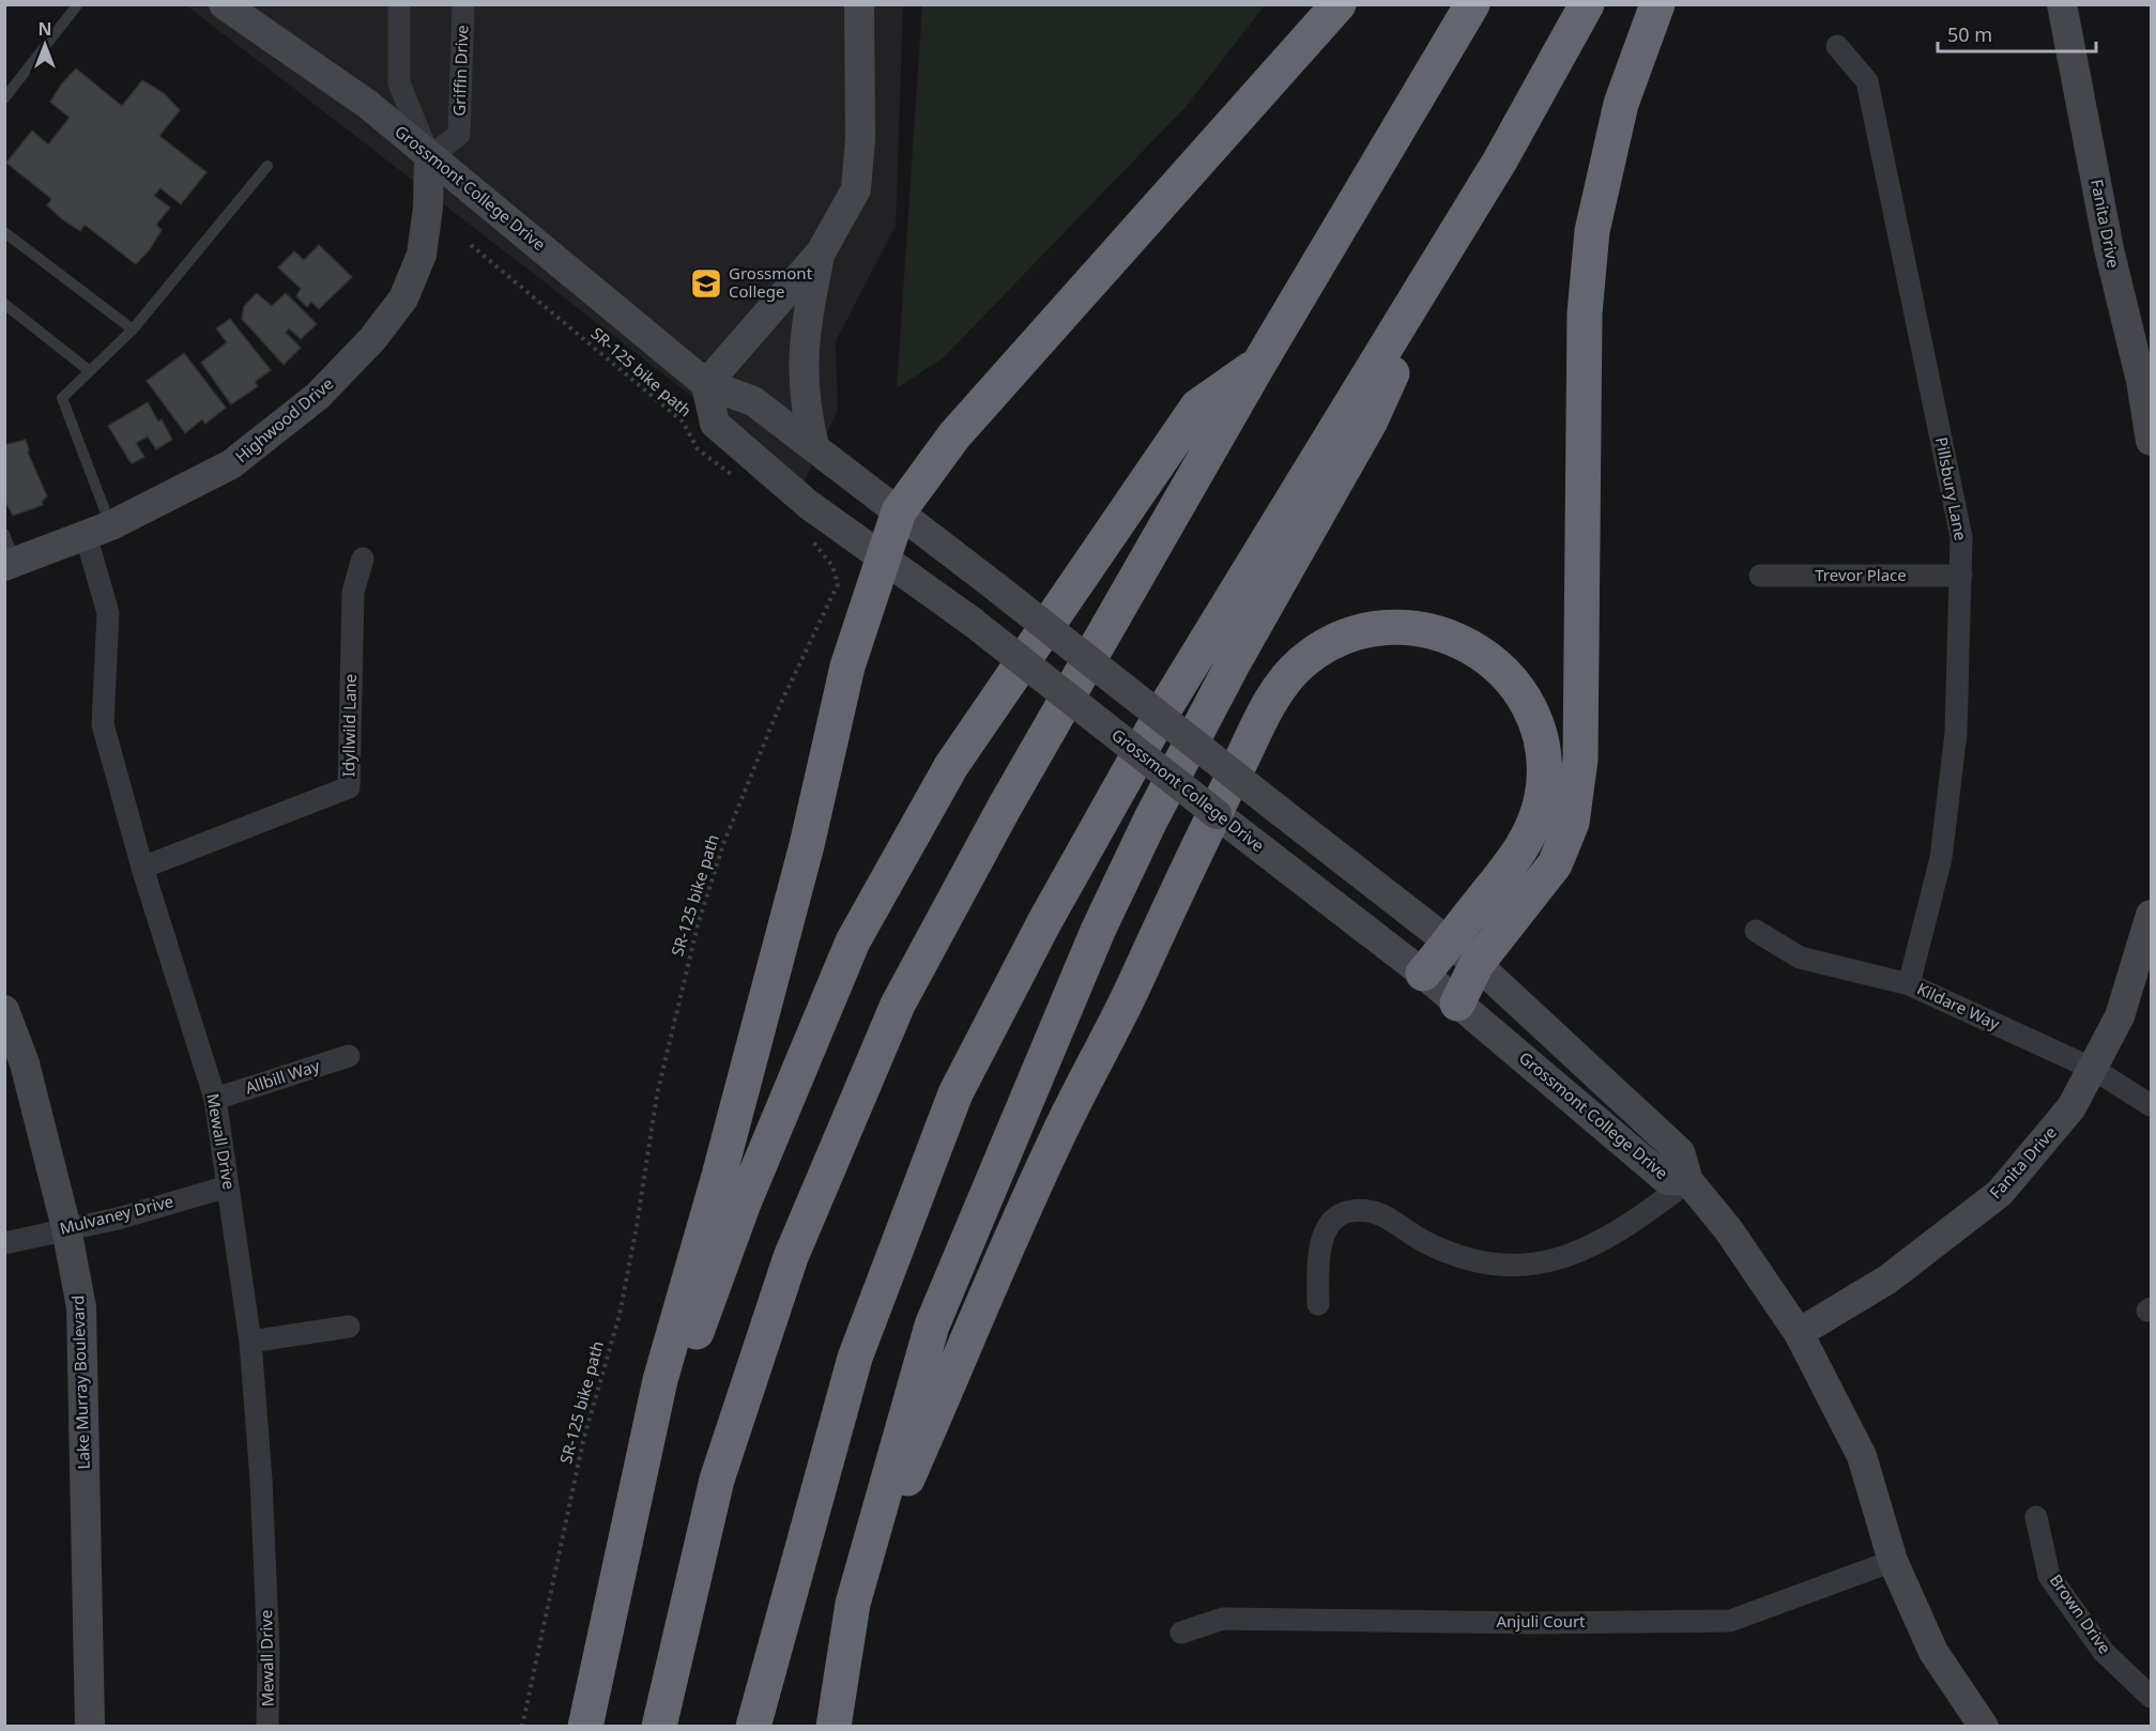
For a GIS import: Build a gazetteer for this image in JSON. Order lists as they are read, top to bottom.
{
  "streets": {
    "main road": [
      "Grossmont College Drive",
      "Fanita Drive",
      "Highwood Drive",
      "Lake Murray Boulevard"
    ],
    "street": [
      "Griffin Drive",
      "Pillsbury Lane",
      "Trevor Place",
      "Idyllwild Lane",
      "Kildare Way",
      "Allbill Way",
      "Mewall Drive",
      "Mulvaney Drive",
      "Brown Drive",
      "Anjuli Court"
    ],
    "path": ["SR-125 bike path"]
  },
  "crossings": [
    ["Griffin Drive", "Grossmont College Drive"],
    ["Griffin Drive", "Highwood Drive"],
    ["Grossmont College Drive", "Fanita Drive"],
    ["Grossmont College Drive", "Highwood Drive"],
    ["Grossmont College Drive", "Anjuli Court"],
    ["Fanita Drive", "Kildare Way"],
    ["Highwood Drive", "Mewall Drive"],
    ["Pillsbury Lane", "Trevor Place"],
    ["Pillsbury Lane", "Kildare Way"],
    ["Idyllwild Lane", "Mewall Drive"],
    ["Allbill Way", "Mewall Drive"],
    ["Mewall Drive", "Mulvaney Drive"],
    ["Mulvaney Drive", "Lake Murray Boulevard"]
  ],
  "places": {
    "school or university": ["Grossmont College"]
  },
  "scale_bar": "50 m",
  "north": "top"
}
